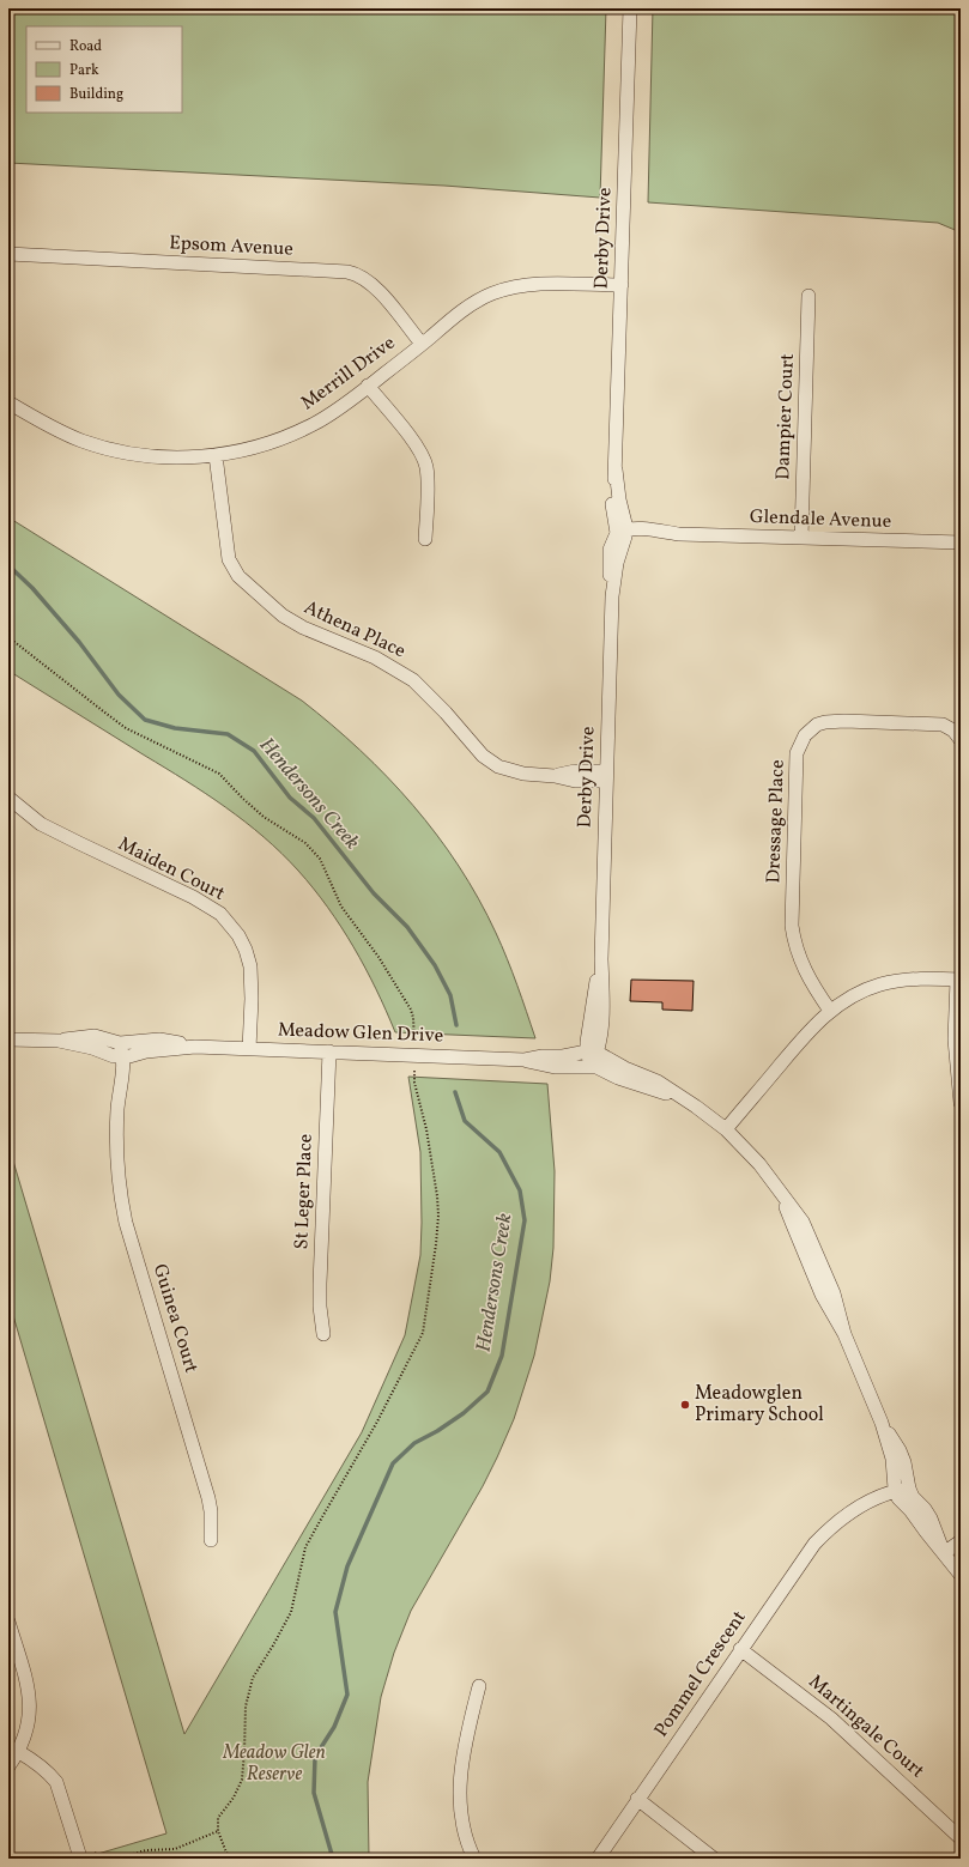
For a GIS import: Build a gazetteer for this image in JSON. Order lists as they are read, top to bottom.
{
  "streets": {
    "street": [
      "Derby Drive",
      "Epsom Avenue",
      "Merrill Drive",
      "Dampier Court",
      "Glendale Avenue",
      "Athena Place",
      "Dressage Place",
      "Maiden Court",
      "Meadow Glen Drive",
      "St Leger Place",
      "Guinea Court",
      "Pommel Crescent",
      "Martingale Court"
    ]
  },
  "crossings": [
    ["Derby Drive", "Merrill Drive"],
    ["Derby Drive", "Glendale Avenue"],
    ["Derby Drive", "Athena Place"],
    ["Derby Drive", "Meadow Glen Drive"],
    ["Epsom Avenue", "Merrill Drive"],
    ["Merrill Drive", "Athena Place"],
    ["Dampier Court", "Glendale Avenue"],
    ["Maiden Court", "Meadow Glen Drive"],
    ["Meadow Glen Drive", "St Leger Place"],
    ["Meadow Glen Drive", "Guinea Court"],
    ["Meadow Glen Drive", "Pommel Crescent"],
    ["Pommel Crescent", "Martingale Court"]
  ],
  "water": ["Hendersons Creek"],
  "parks": ["Meadow Glen Reserve"],
  "places": ["Meadowglen Primary School"],
  "legend": ["Road", "Park", "Building"]
}
